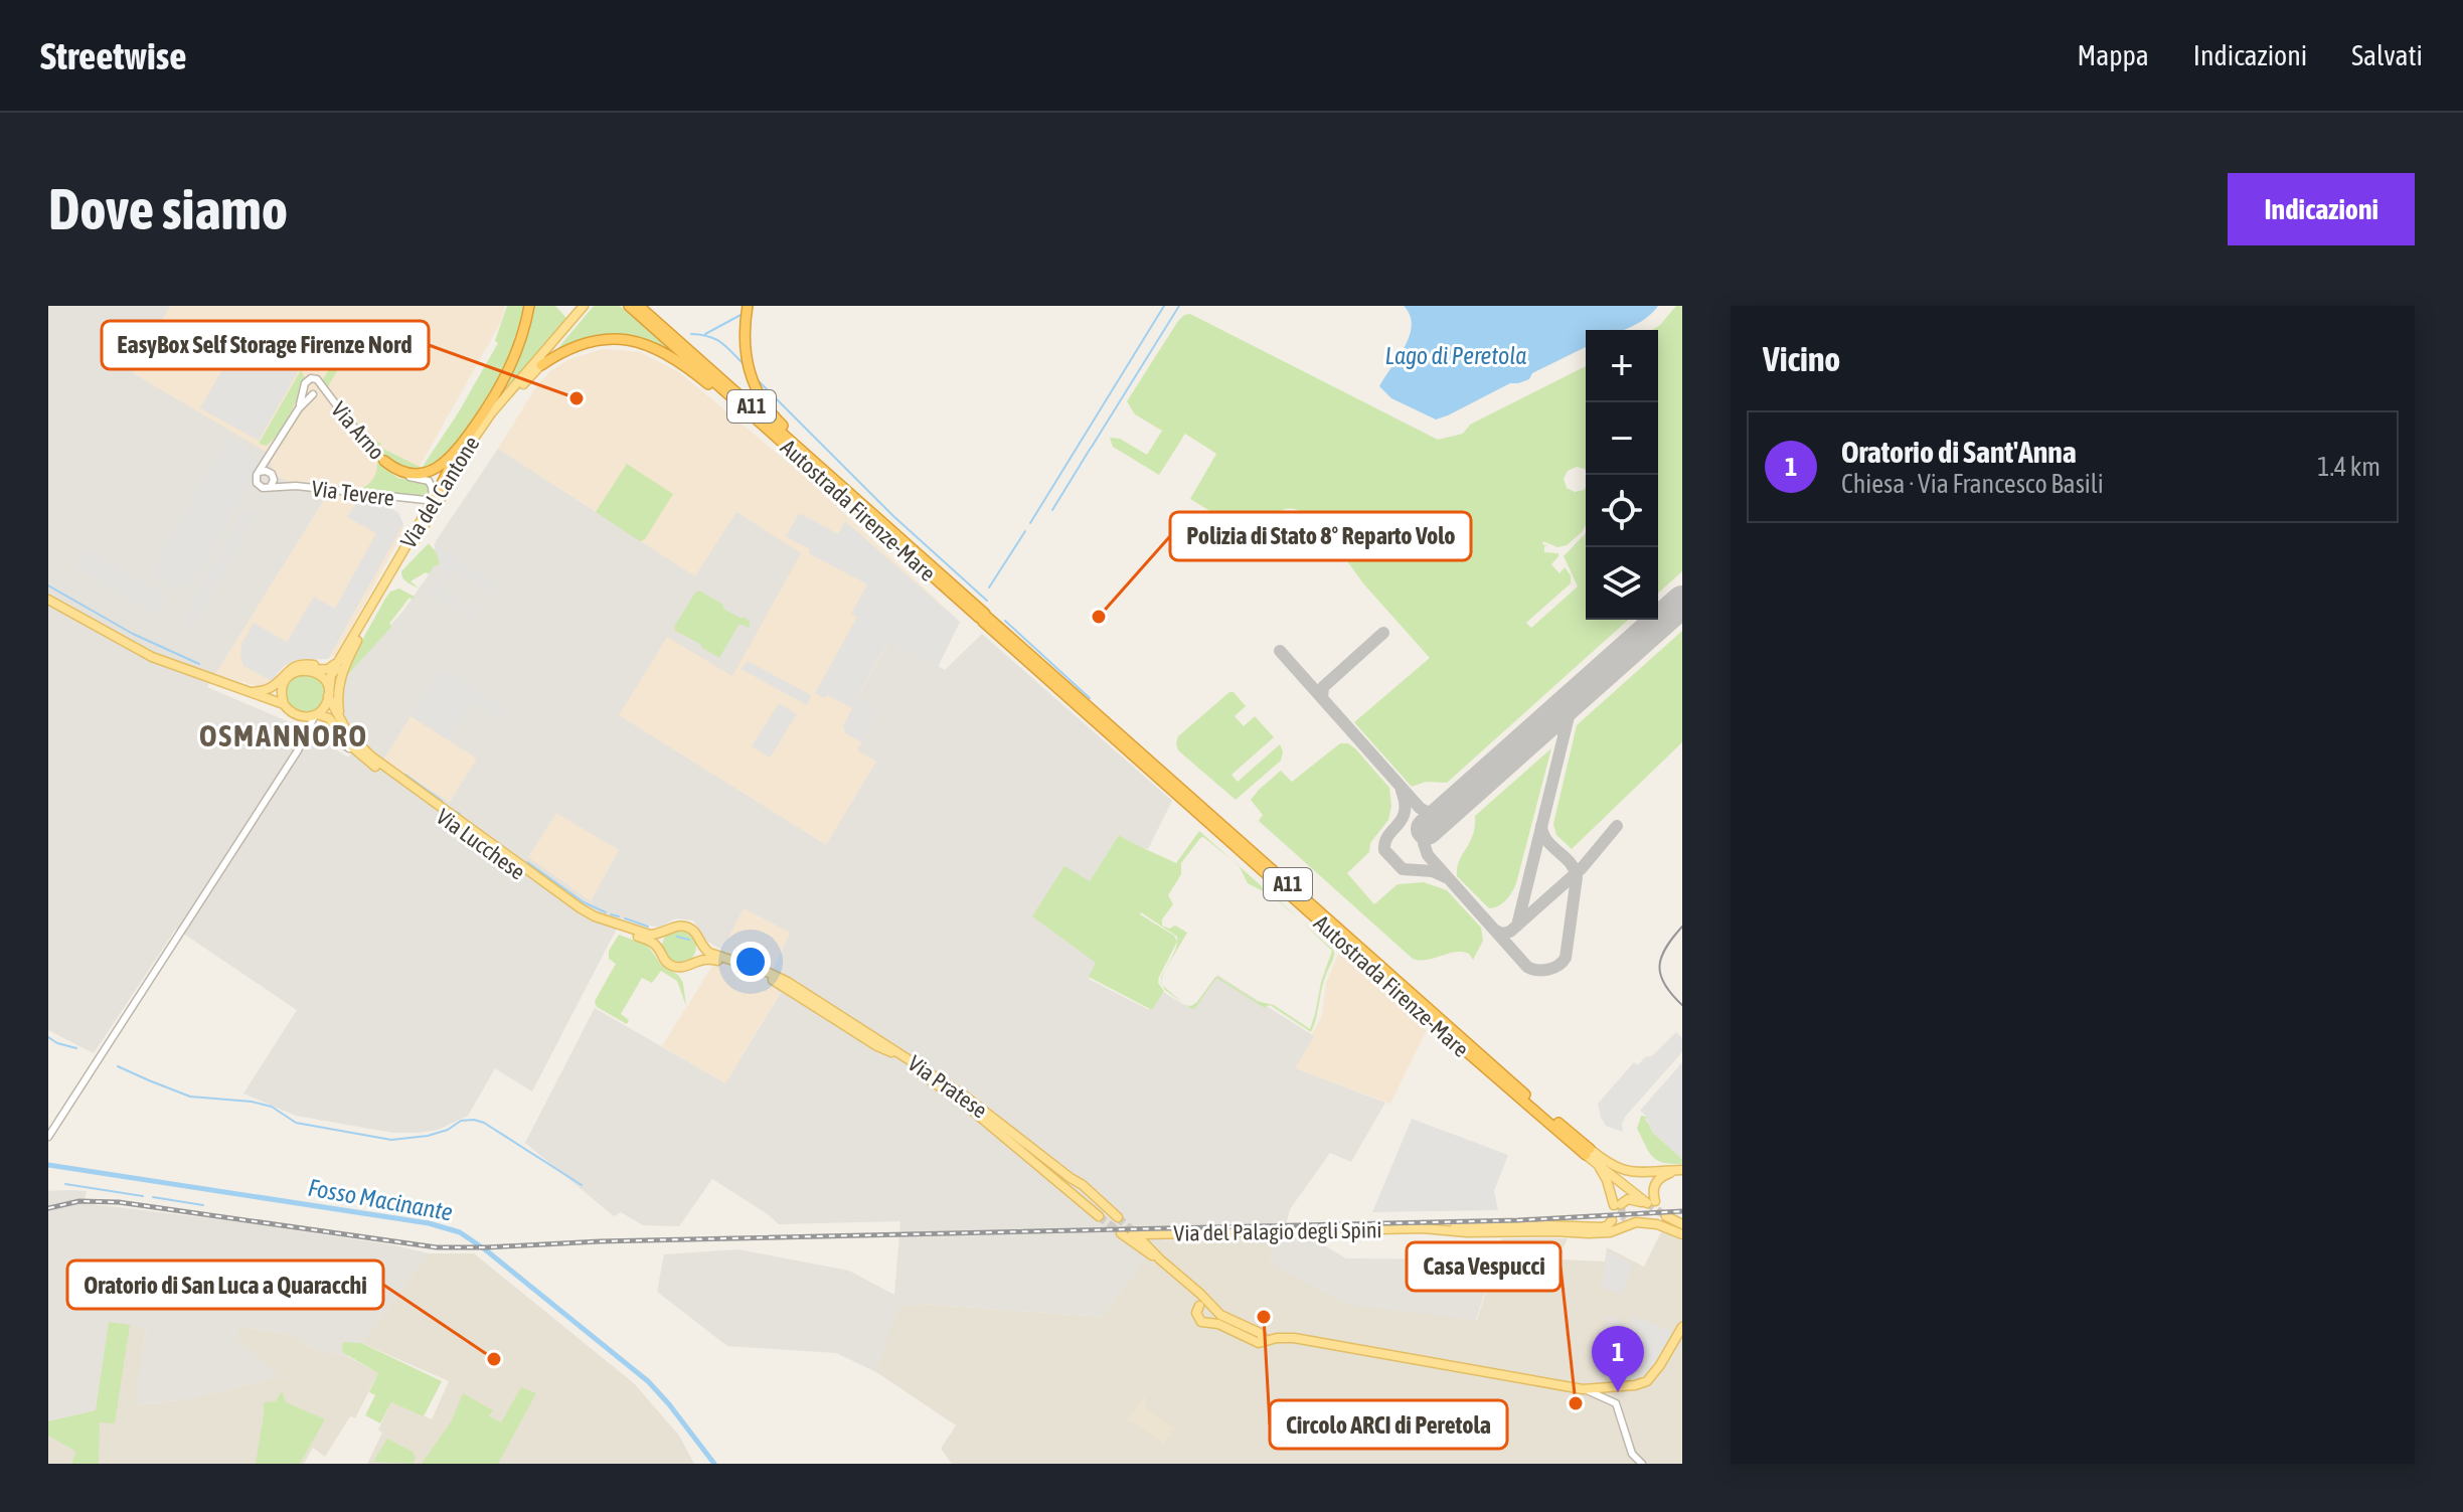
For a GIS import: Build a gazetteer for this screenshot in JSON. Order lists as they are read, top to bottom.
{
  "streets": {
    "highway": ["A11", "Autostrada Firenze-Mare"],
    "main road": [
      "Via del Cantone",
      "Via Lucchese",
      "Via Pratese",
      "Via del Palagio degli Spini"
    ],
    "street": ["Via Arno", "Via Tevere"]
  },
  "crossings": [
    ["Via Arno", "Via del Cantone"],
    ["Via Arno", "Via Tevere"],
    ["Via del Cantone", "Via Tevere"],
    ["Via del Cantone", "Via Lucchese"],
    ["Via Lucchese", "Via Pratese"]
  ],
  "districts": ["OSMANNORO"],
  "water": ["Lago di Peretola", "Fosso Macinante"],
  "places": [
    "EasyBox Self Storage Firenze Nord",
    "Polizia di Stato 8° Reparto Volo",
    "Circolo ARCI di Peretola",
    "Oratorio di San Luca a Quaracchi",
    "Casa Vespucci"
  ],
  "page": {
    "header": "Streetwise",
    "nav": ["Mappa", "Indicazioni", "Salvati"],
    "buttons": "Indicazioni",
    "title": "Dove siamo",
    "heading": "Vicino",
    "map_buttons": ["+", "−"],
    "list": [
      {
        "mark": "1",
        "name": "Oratorio di Sant'Anna",
        "note": "Chiesa · Via Francesco Basili",
        "value": "1.4 km"
      }
    ],
    "pins": "1"
  }
}
